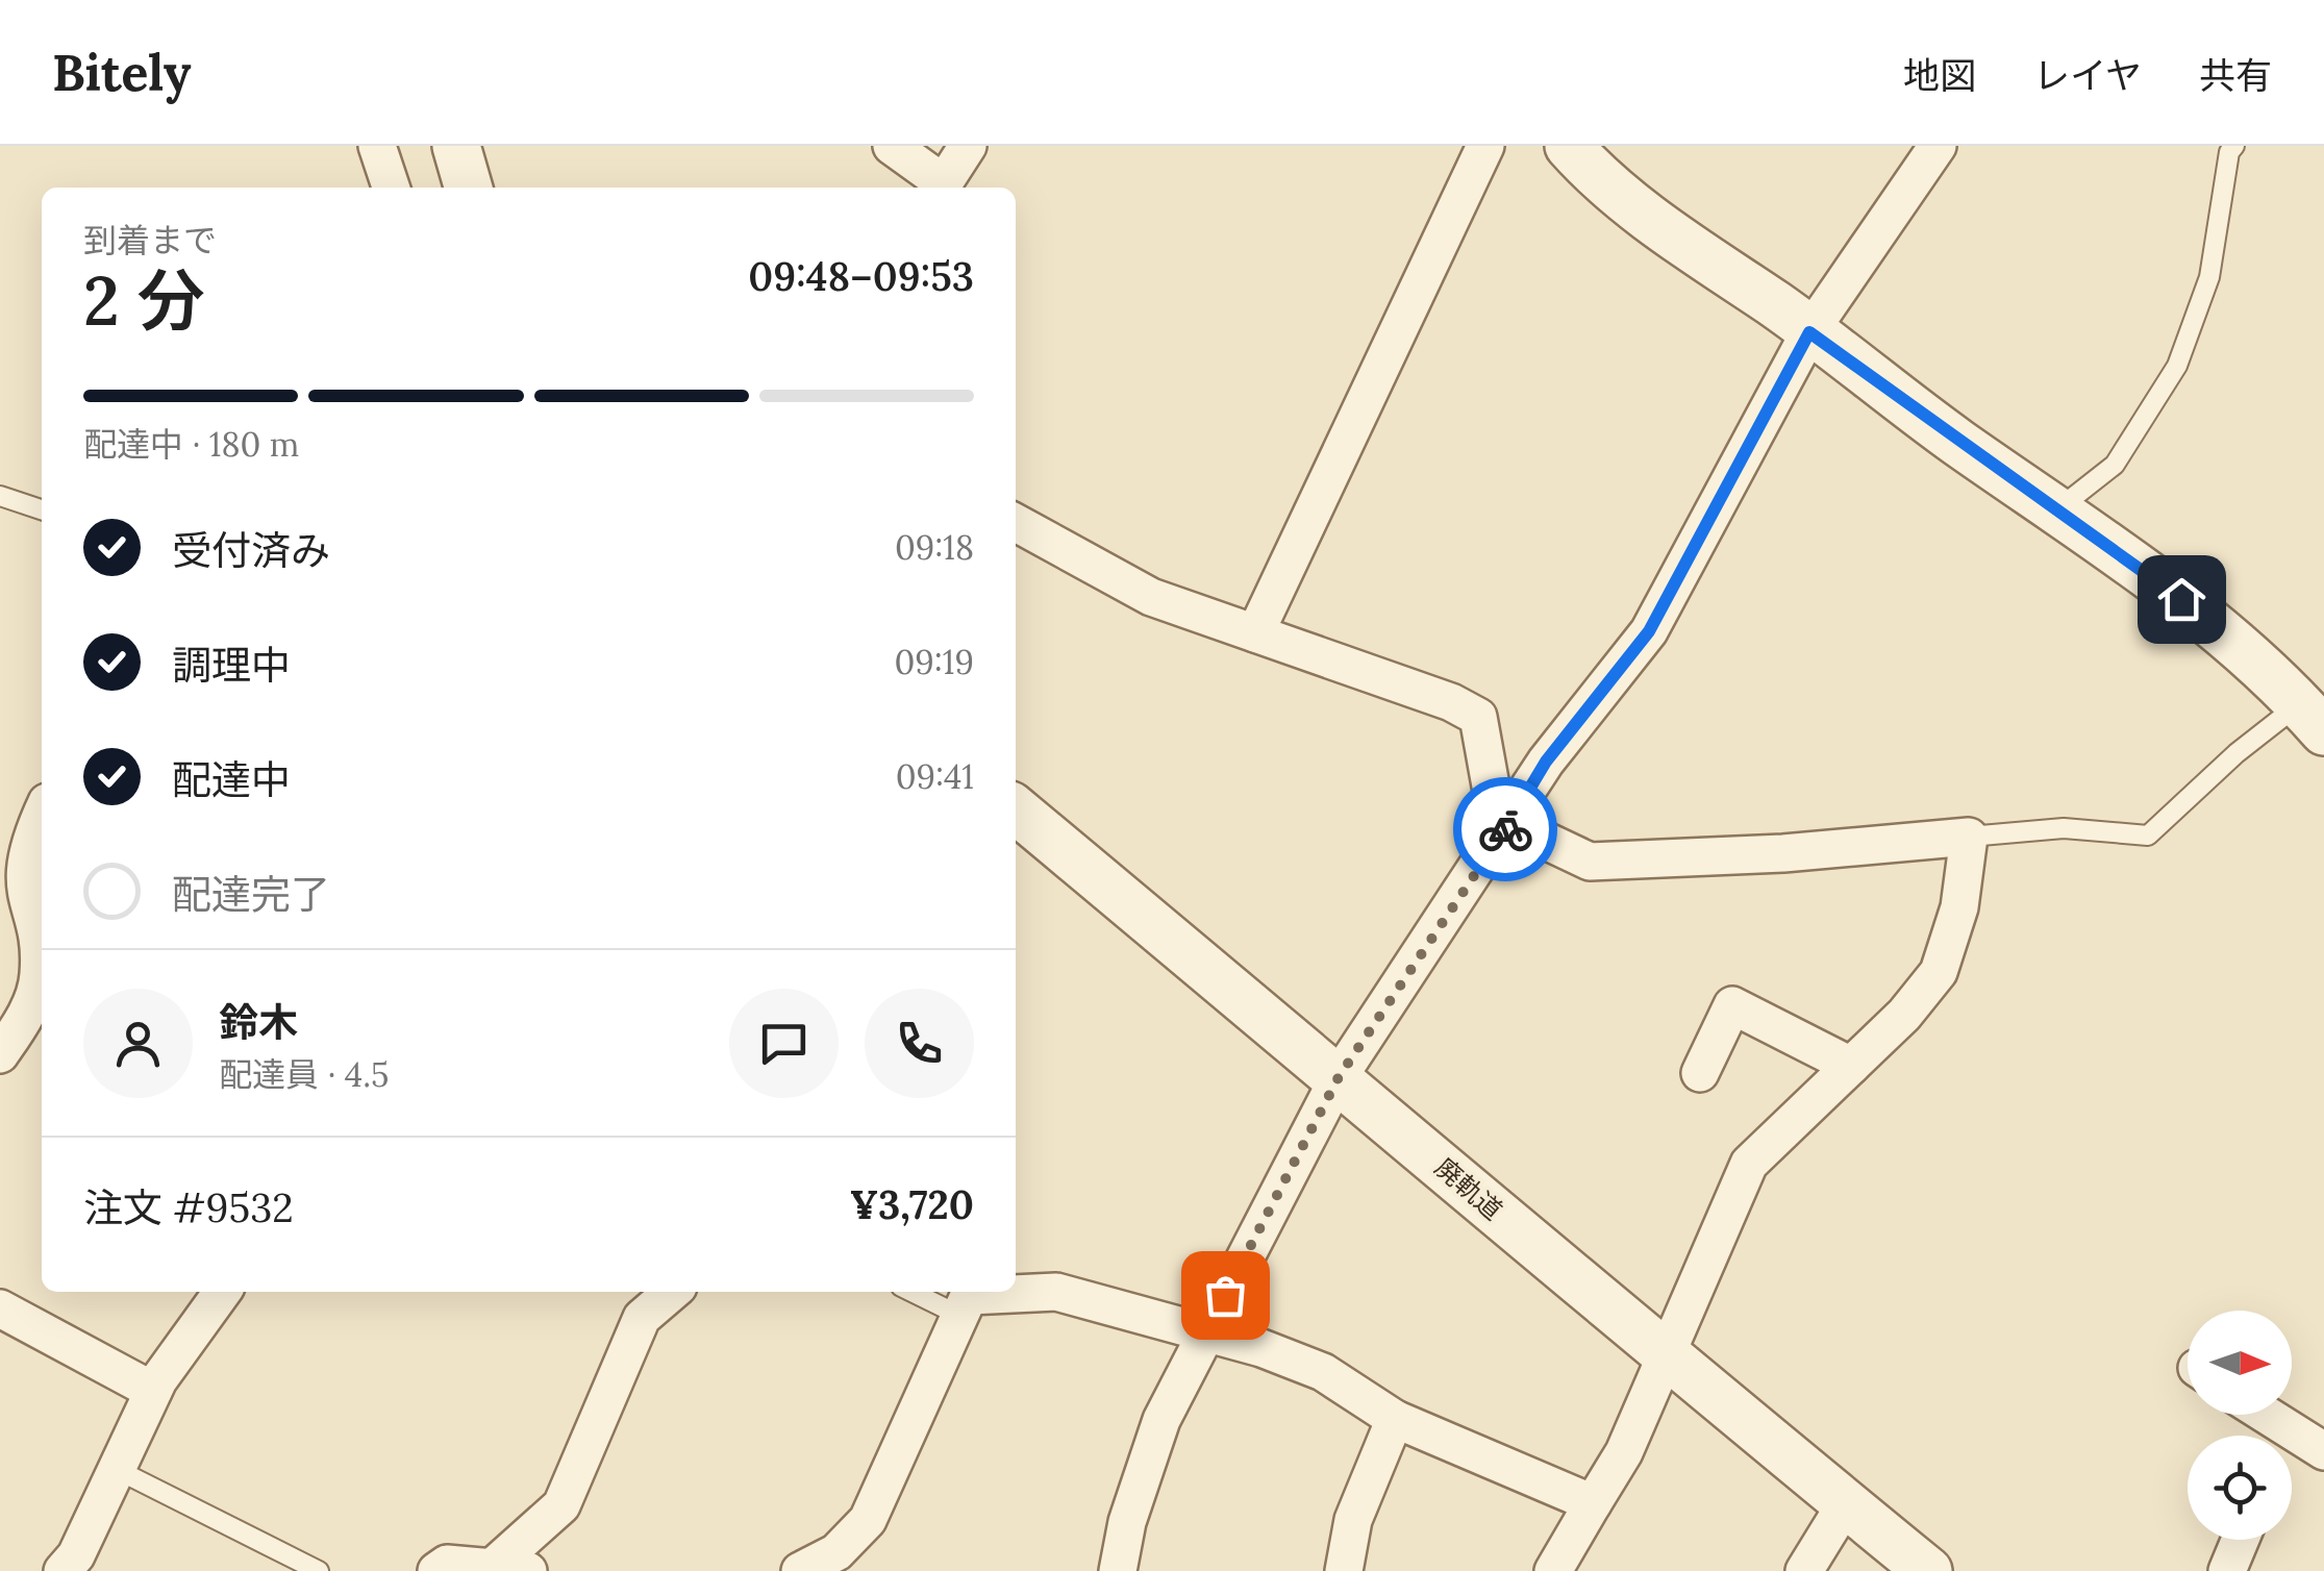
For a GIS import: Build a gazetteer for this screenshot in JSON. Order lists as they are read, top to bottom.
{
  "streets": {
    "street": ["廃軌道"]
  },
  "north": "right",
  "page": {
    "header": "Bitely",
    "nav": ["地図", "レイヤ", "共有"],
    "heading": ["2 分", "到着まで", "09:48–09:53"],
    "panel": [
      "鈴木",
      "配達員 · 4.5",
      "注文 #9532",
      "¥3,720"
    ],
    "bar": "配達中 · 180 m",
    "list": [
      ["受付済み", "09:18"],
      ["調理中", "09:19"],
      ["配達中", "09:41"],
      "配達完了"
    ]
  }
}
